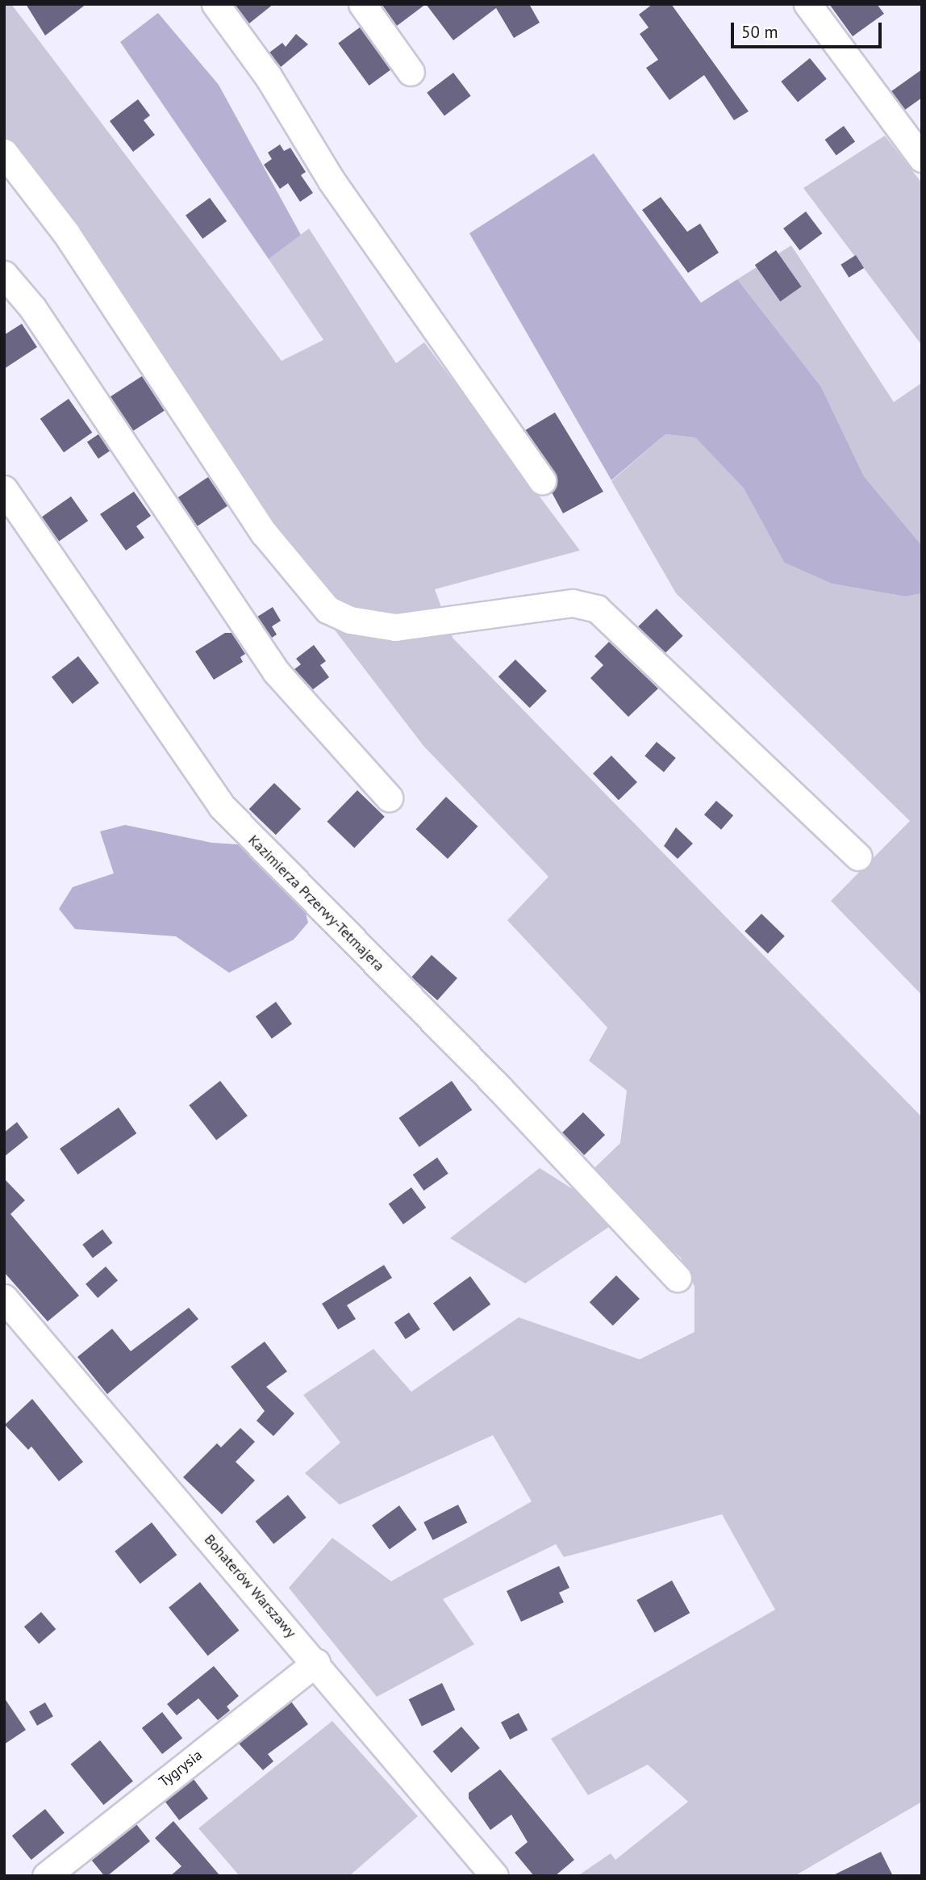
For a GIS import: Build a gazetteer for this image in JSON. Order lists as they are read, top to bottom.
{
  "streets": {
    "street": ["Kazimierza Przerwy-Tetmajera", "Bohaterów Warszawy", "Tygrysia"]
  },
  "crossings": [
    ["Bohaterów Warszawy", "Tygrysia"]
  ],
  "scale_bar": "50 m"
}
